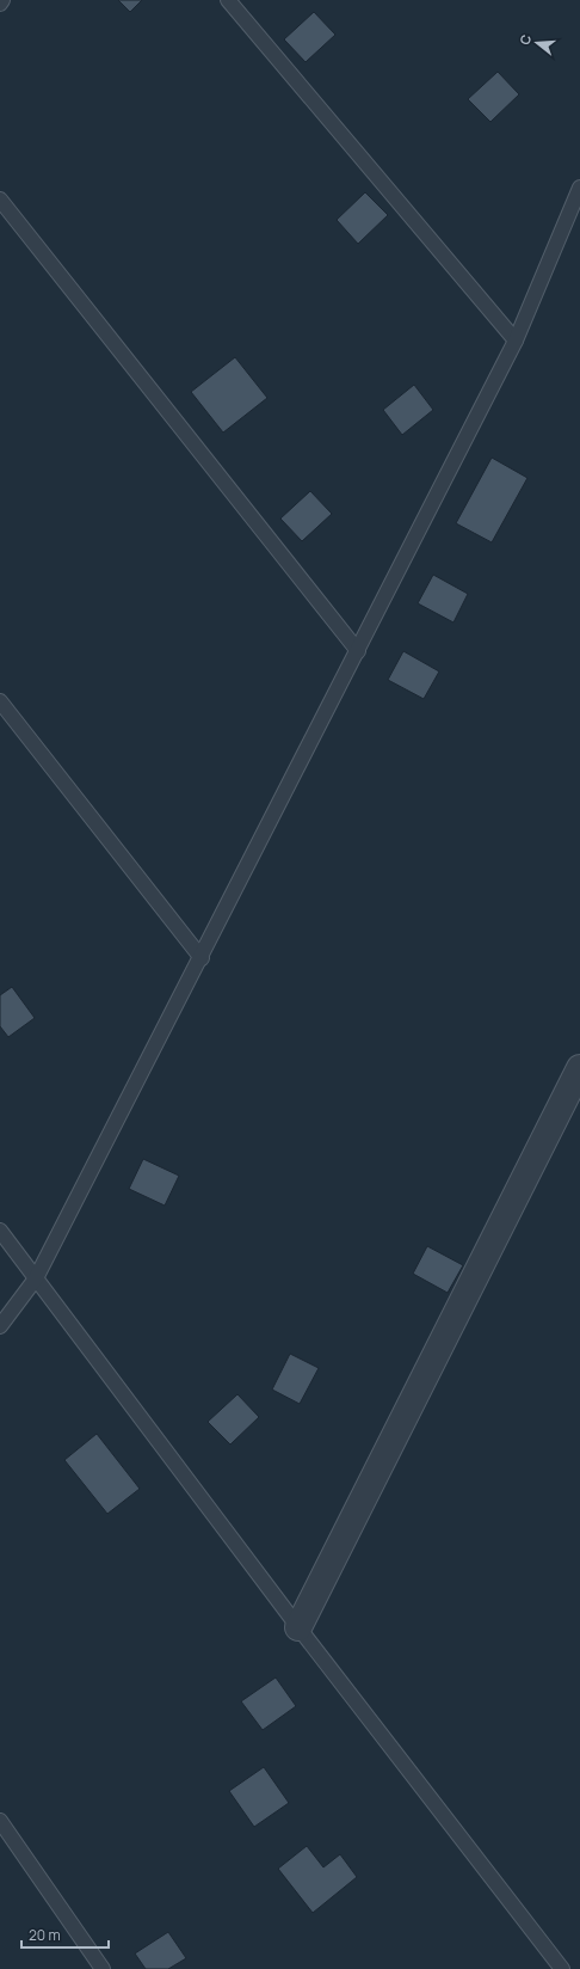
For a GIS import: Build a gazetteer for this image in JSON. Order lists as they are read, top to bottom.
{
  "scale_bar": "20 m",
  "north": "left"
}
